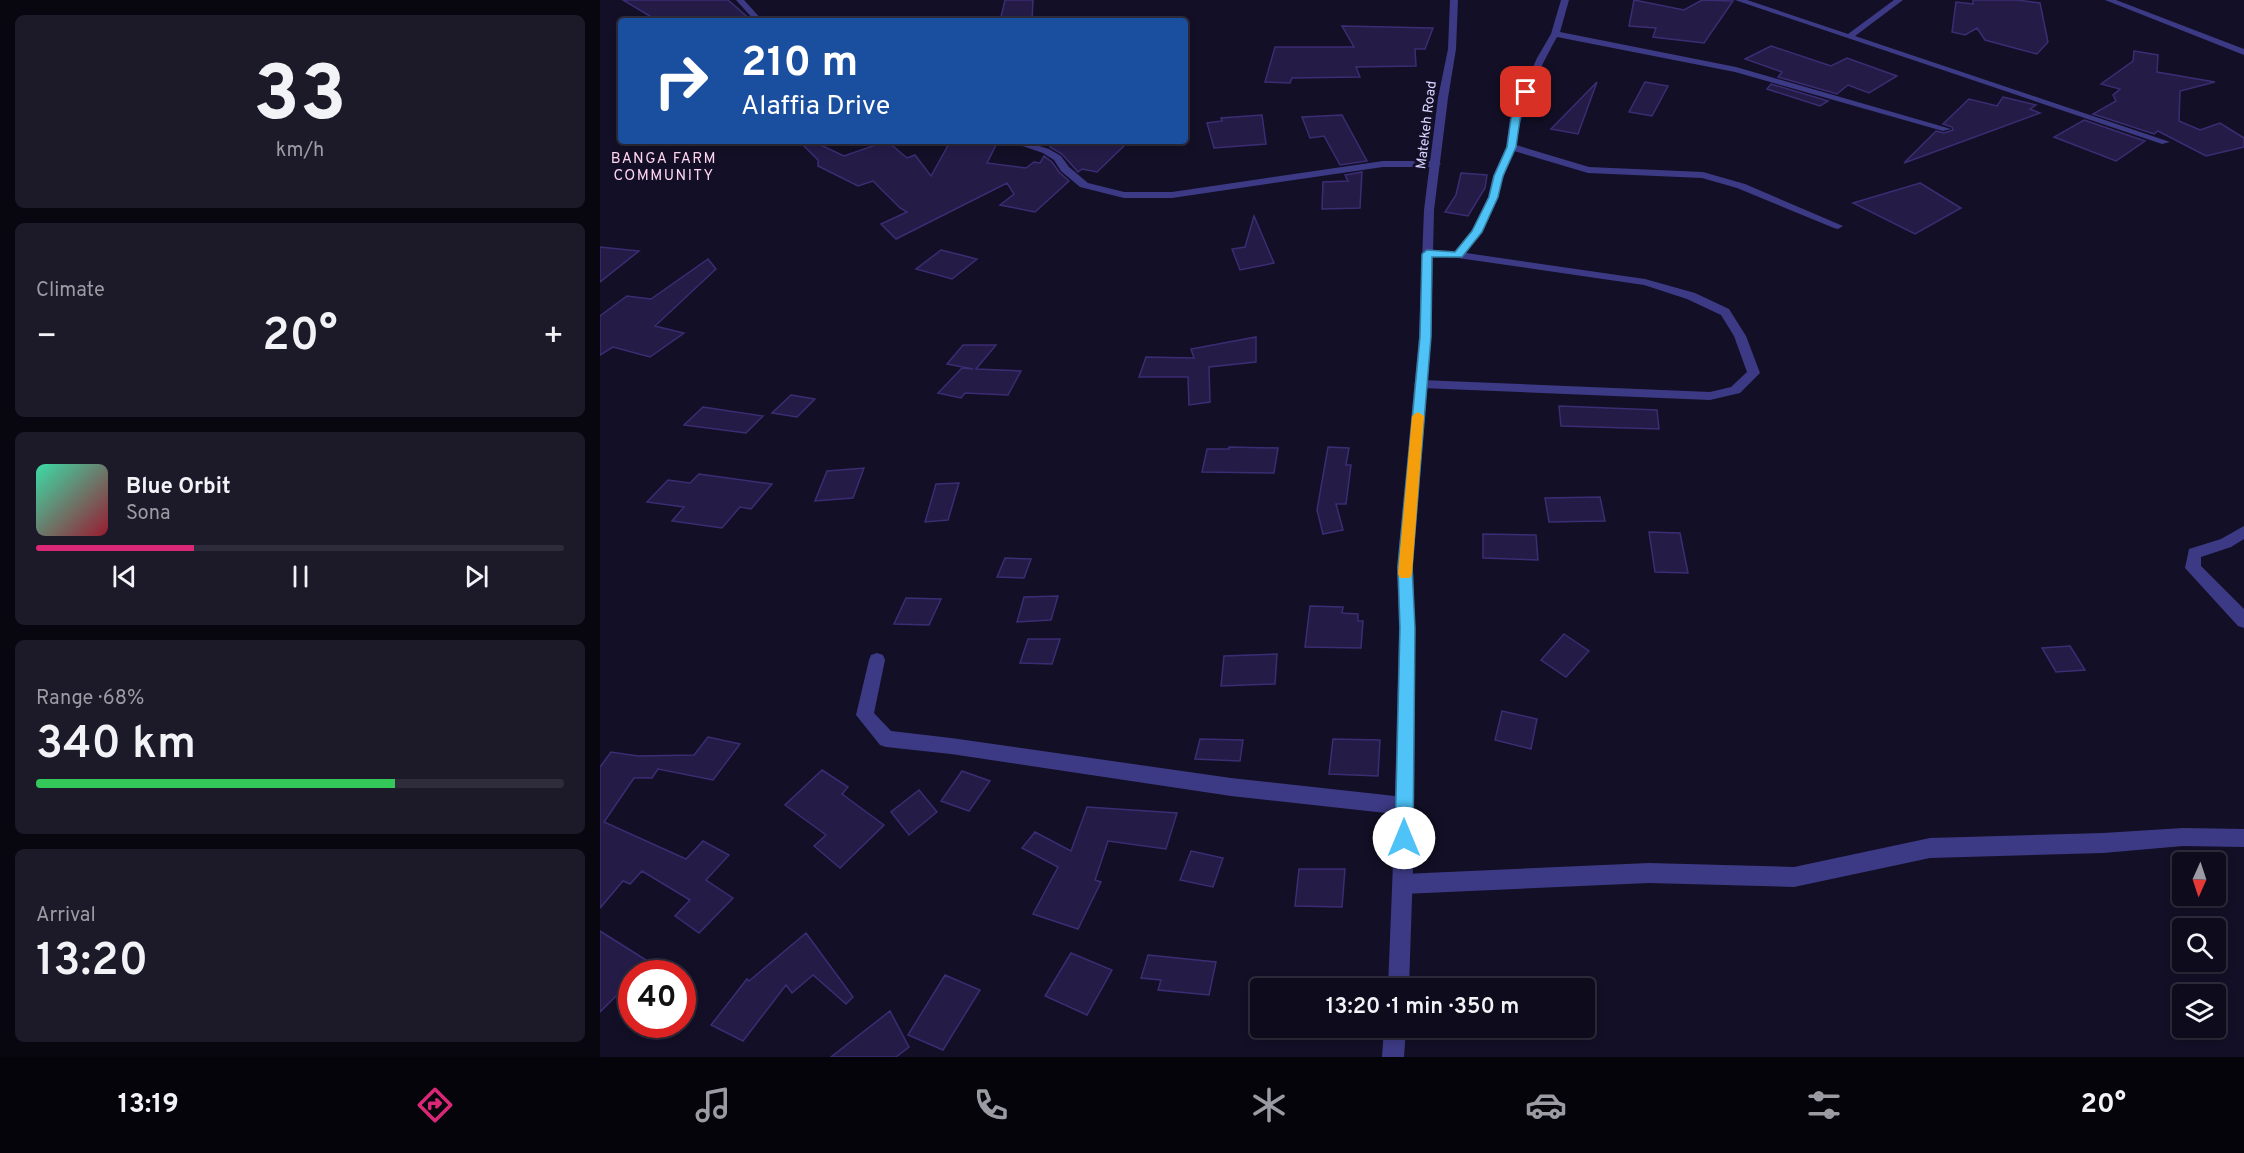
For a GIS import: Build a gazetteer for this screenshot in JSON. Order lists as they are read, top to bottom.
{
  "streets": {
    "street": ["Matekeh Road"]
  },
  "districts": ["BANGA FARM COMMUNITY"],
  "north": "bottom",
  "page": {
    "tile": [
      ["33", "km/h"],
      "Climate",
      ["Range · 68%", "340 km"],
      ["Arrival", "13:20"]
    ],
    "turn": ["210 m", "Alaffia Drive"],
    "heat": ["−", "20°", "+"],
    "song": ["Blue Orbit", "Sona"],
    "limit": "40",
    "trip": "13:20 · 1 min · 350 m",
    "tabs": ["13:19", "20°"]
  }
}
